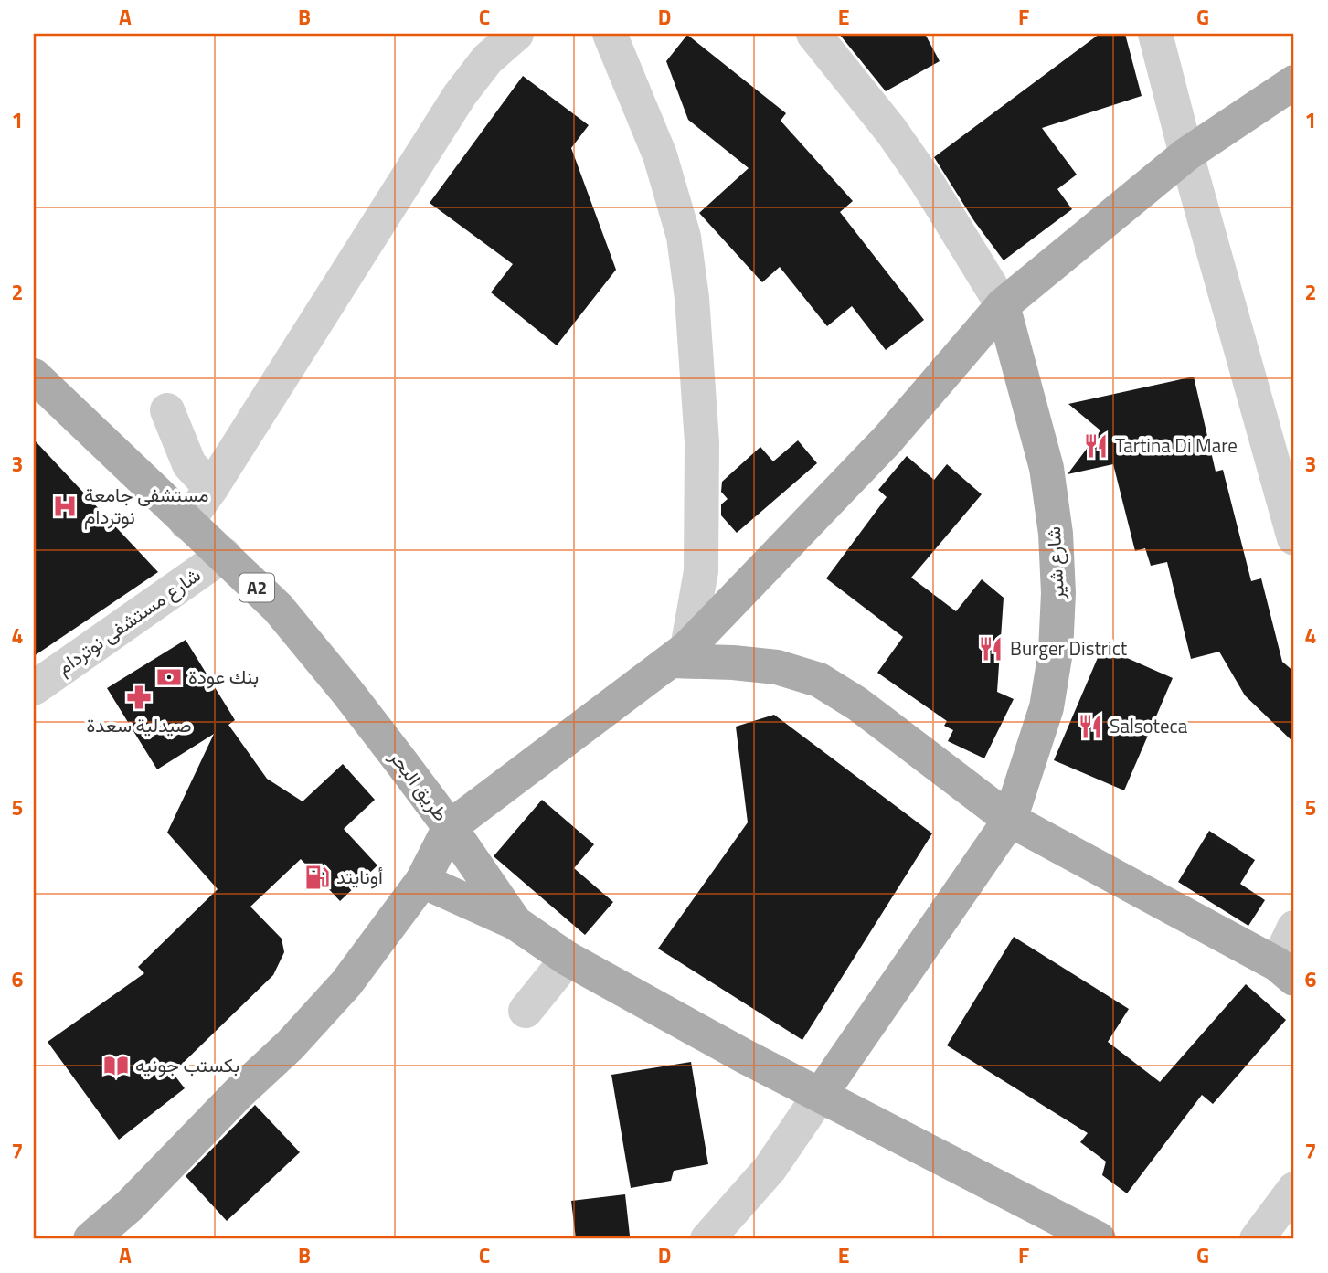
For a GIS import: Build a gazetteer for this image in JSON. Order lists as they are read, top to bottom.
{
  "streets": {
    "main road": ["شارع شير", "A2", "طريق البحر"],
    "street": ["شارع مستشفى نوتردام"]
  },
  "crossings": [
    ["شارع مستشفى نوتردام", "طريق البحر"]
  ],
  "places": {
    "restaurant": ["Tartina Di Mare", "Burger District", "Salsoteca"],
    "hospital": ["مستشفى جامعة نوتردام"],
    "bank": ["بنك عودة"],
    "pharmacy": ["صيدلية سعدة"],
    "fuel station": ["أونايتد"],
    "library": ["بكستب جونيه"]
  },
  "grid": {
    "columns": [
      "A",
      "B",
      "C",
      "D",
      "E",
      "F",
      "G"
    ],
    "rows": [
      "1",
      "2",
      "3",
      "4",
      "5",
      "6",
      "7"
    ]
  }
}
